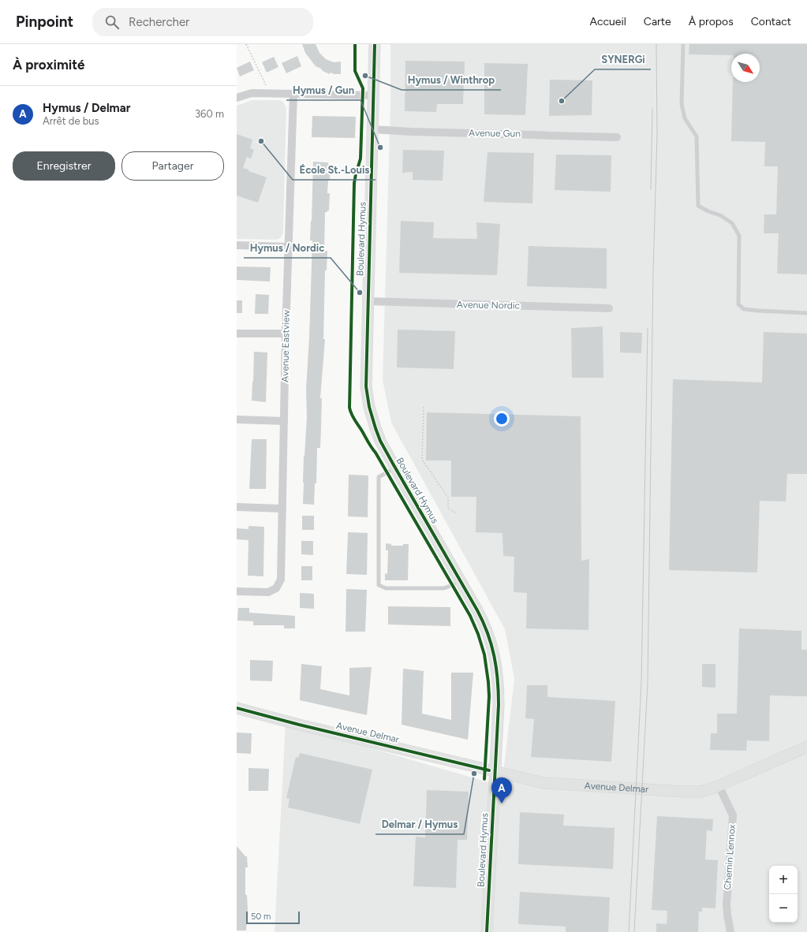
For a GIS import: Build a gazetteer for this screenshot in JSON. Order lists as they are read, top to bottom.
{
  "streets": {
    "street": [
      "Avenue Gun",
      "Boulevard Hymus",
      "Avenue Nordic",
      "Avenue Eastview",
      "Avenue Delmar",
      "Chemin Lennox"
    ]
  },
  "crossings": [
    ["Avenue Gun", "Boulevard Hymus"],
    ["Boulevard Hymus", "Avenue Nordic"],
    ["Boulevard Hymus", "Avenue Delmar"],
    ["Avenue Delmar", "Chemin Lennox"]
  ],
  "places": [
    "Hymus / Winthrop",
    "SYNERGi",
    "École St.-Louis",
    "Hymus / Gun",
    "Hymus / Nordic",
    "Delmar / Hymus"
  ],
  "scale_bar": "50 m",
  "north": "bottom right",
  "page": {
    "header": "Pinpoint",
    "search": "Rechercher",
    "nav": [
      "Accueil",
      "Carte",
      "À propos",
      "Contact"
    ],
    "heading": "À proximité",
    "list": [
      {
        "mark": "A",
        "name": "Hymus / Delmar",
        "note": "Arrêt de bus",
        "value": "360 m"
      }
    ],
    "buttons": ["Enregistrer", "Partager"],
    "pins": "A",
    "map_buttons": ["+", "−"],
    "scale": "50 m"
  }
}
